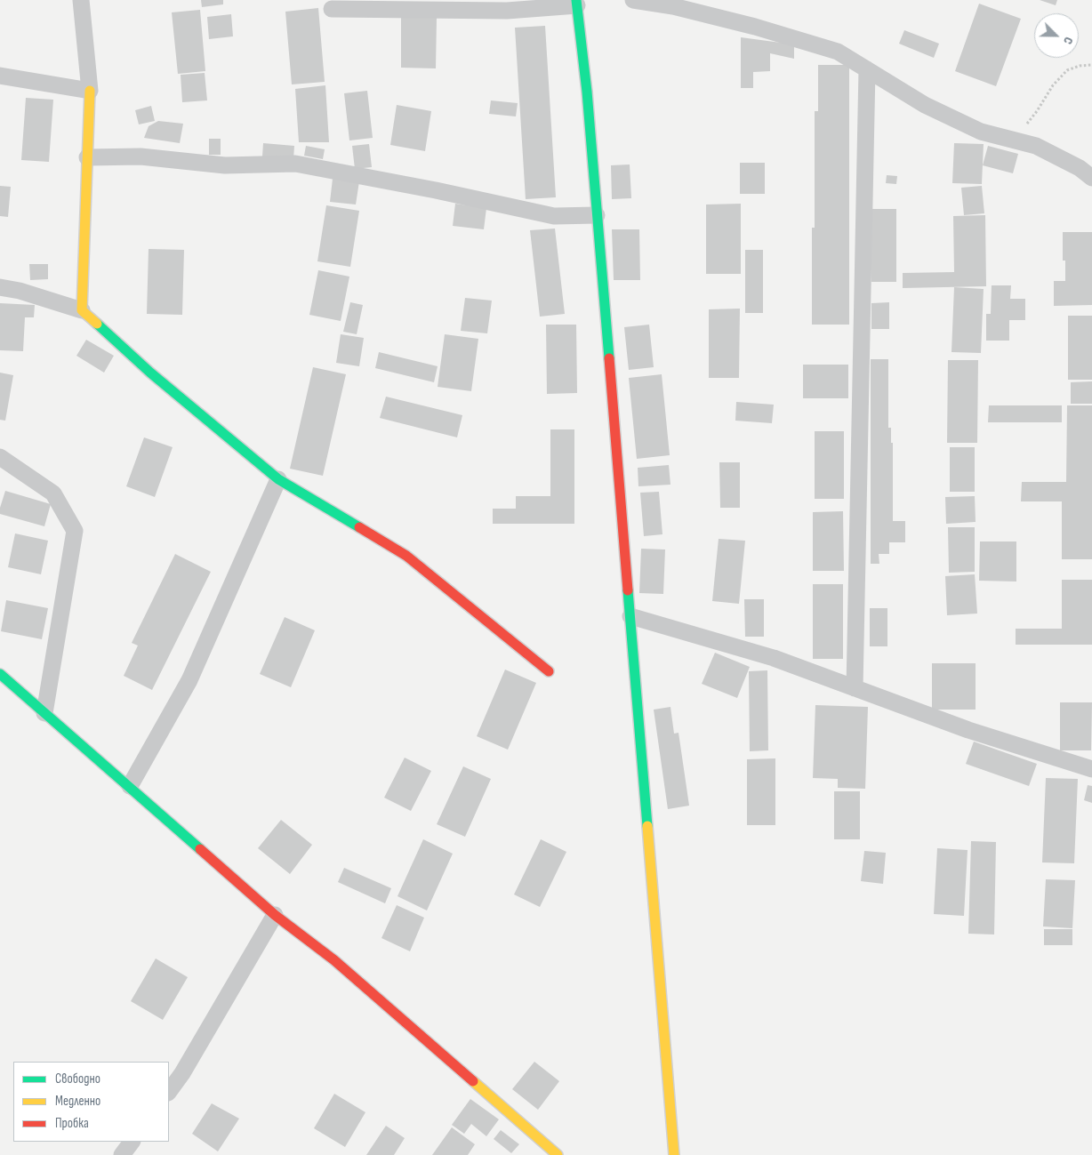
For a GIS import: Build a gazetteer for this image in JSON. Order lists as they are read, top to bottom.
{
  "legend": ["Свободно", "Медленно", "Пробка"],
  "north": "bottom right"
}
